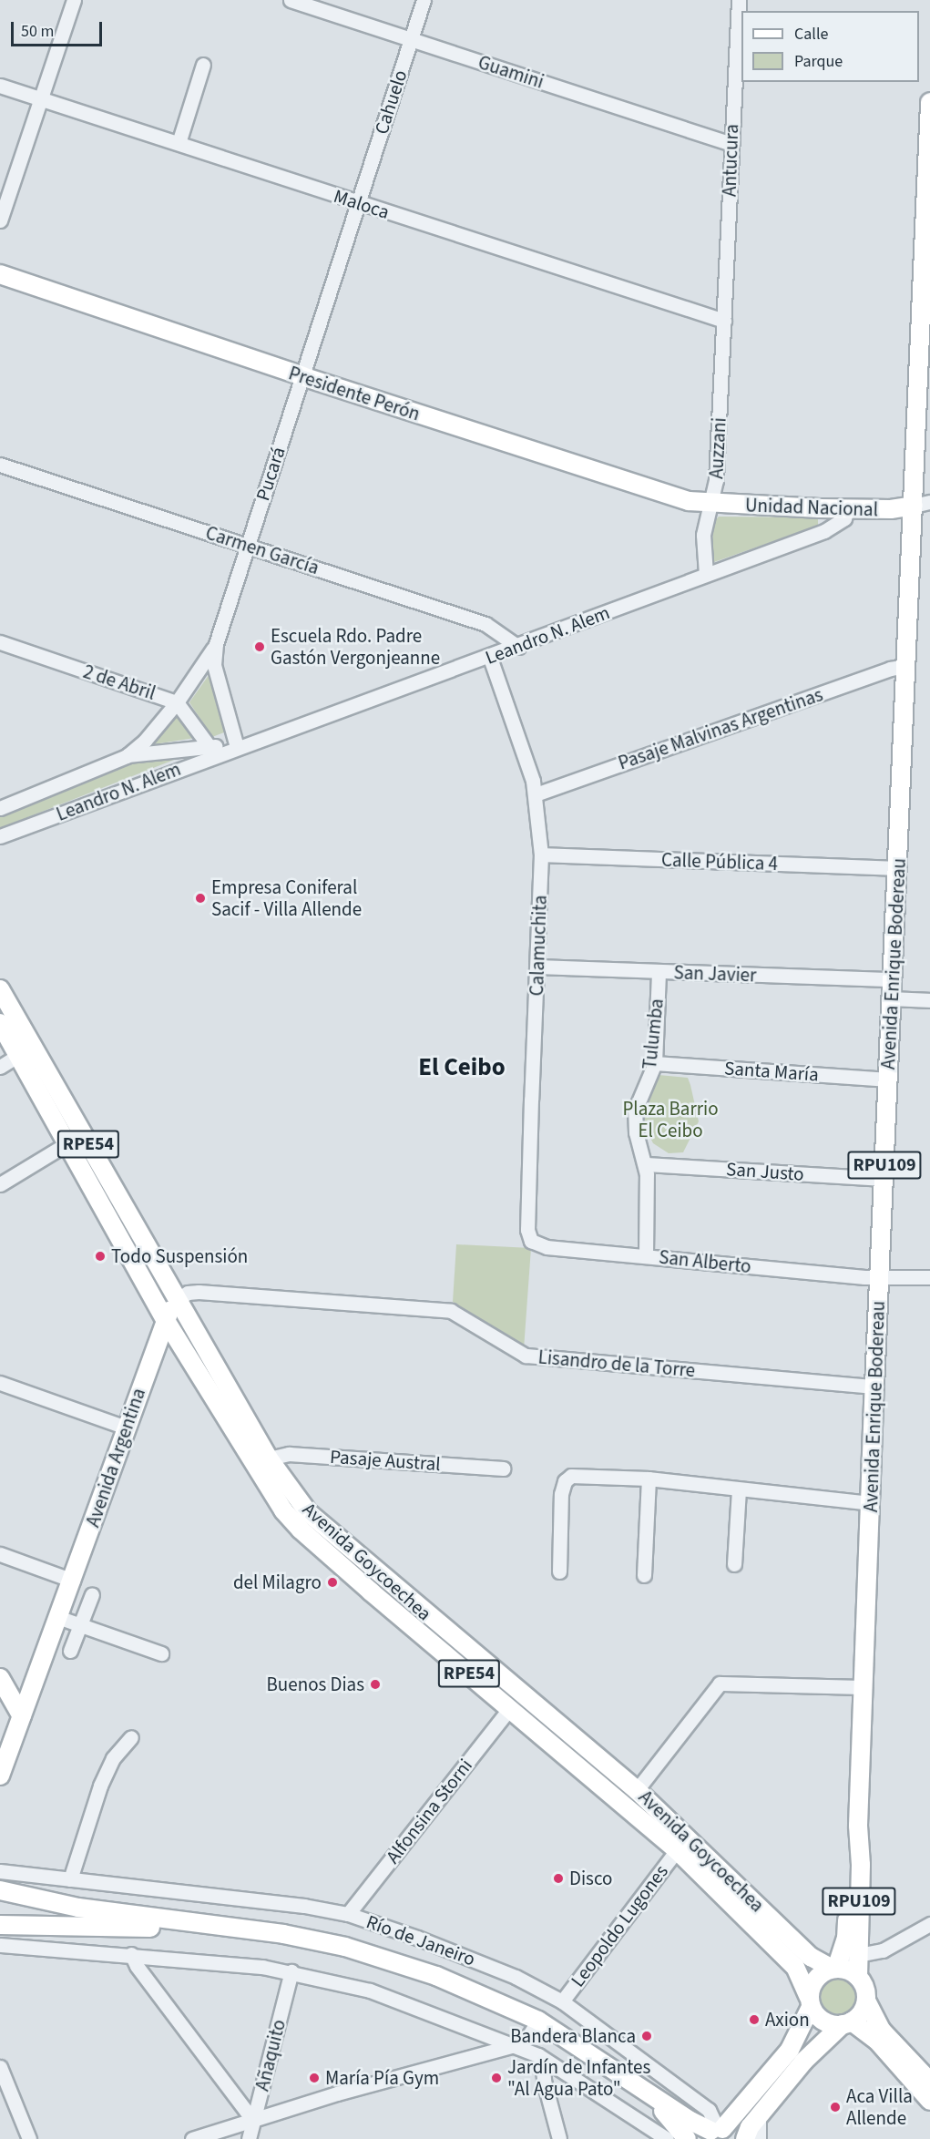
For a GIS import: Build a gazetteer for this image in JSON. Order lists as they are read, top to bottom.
{
  "streets": {
    "main road": [
      "Presidente Perón",
      "Unidad Nacional",
      "Avenida Enrique Bodereau",
      "RPE54",
      "RPU109",
      "Avenida Argentina",
      "Avenida Goycoechea"
    ],
    "street": [
      "Guamini",
      "Cahuelo",
      "Antucura",
      "Maloca",
      "Auzzani",
      "Pucará",
      "Carmen García",
      "Leandro N. Alem",
      "2 de Abril",
      "Pasaje Malvinas Argentinas",
      "Calle Pública 4",
      "Calamuchita",
      "San Javier",
      "Tulumba",
      "Santa María",
      "San Justo",
      "San Alberto",
      "Lisandro de la Torre",
      "Pasaje Austral",
      "Alfonsina Storni",
      "Leopoldo Lugones",
      "Río de Janeiro",
      "Añaquito"
    ]
  },
  "crossings": [
    ["Guamini", "Cahuelo"],
    ["Guamini", "Antucura"],
    ["Cahuelo", "Maloca"],
    ["Cahuelo", "Pucará"],
    ["Antucura", "Maloca"],
    ["Antucura", "Auzzani"],
    ["Maloca", "Auzzani"],
    ["Maloca", "Pucará"],
    ["Presidente Perón", "Auzzani"],
    ["Presidente Perón", "Pucará"],
    ["Presidente Perón", "Unidad Nacional"],
    ["Auzzani", "Unidad Nacional"],
    ["Auzzani", "Leandro N. Alem"],
    ["Pucará", "Carmen García"],
    ["Pucará", "Leandro N. Alem"],
    ["Unidad Nacional", "Leandro N. Alem"],
    ["Unidad Nacional", "Avenida Enrique Bodereau"],
    ["Carmen García", "Leandro N. Alem"],
    ["Leandro N. Alem", "2 de Abril"],
    ["Leandro N. Alem", "Calamuchita"],
    ["Pasaje Malvinas Argentinas", "Calamuchita"],
    ["Pasaje Malvinas Argentinas", "Avenida Enrique Bodereau"],
    ["Calle Pública 4", "Calamuchita"],
    ["Calle Pública 4", "Avenida Enrique Bodereau"],
    ["Calamuchita", "San Javier"],
    ["Calamuchita", "San Alberto"],
    ["Avenida Enrique Bodereau", "San Javier"],
    ["Avenida Enrique Bodereau", "Santa María"],
    ["Avenida Enrique Bodereau", "RPE54"],
    ["Avenida Enrique Bodereau", "San Justo"],
    ["Avenida Enrique Bodereau", "San Alberto"],
    ["Avenida Enrique Bodereau", "Lisandro de la Torre"],
    ["Avenida Enrique Bodereau", "Avenida Goycoechea"],
    ["San Javier", "Tulumba"],
    ["Tulumba", "Santa María"],
    ["Tulumba", "San Justo"],
    ["Tulumba", "San Alberto"],
    ["RPE54", "Avenida Goycoechea"],
    ["Lisandro de la Torre", "Avenida Argentina"],
    ["Lisandro de la Torre", "Avenida Goycoechea"],
    ["Avenida Argentina", "Avenida Goycoechea"],
    ["Pasaje Austral", "Avenida Goycoechea"],
    ["Avenida Goycoechea", "Alfonsina Storni"],
    ["Avenida Goycoechea", "Leopoldo Lugones"],
    ["Alfonsina Storni", "Río de Janeiro"],
    ["Leopoldo Lugones", "Río de Janeiro"]
  ],
  "districts": ["El Ceibo"],
  "parks": ["Plaza Barrio El Ceibo"],
  "places": [
    "Escuela Rdo. Padre Gastón Vergonjeanne",
    "Empresa Coniferal Sacif - Villa Allende",
    "Todo Suspensión",
    "del Milagro",
    "Buenos Dias",
    "Disco",
    "Axion",
    "Bandera Blanca",
    "María Pía Gym",
    "Jardín de Infantes \"Al Agua Pato\"",
    "Aca Villa Allende"
  ],
  "legend": ["Calle", "Parque"],
  "scale_bar": "50 m"
}
